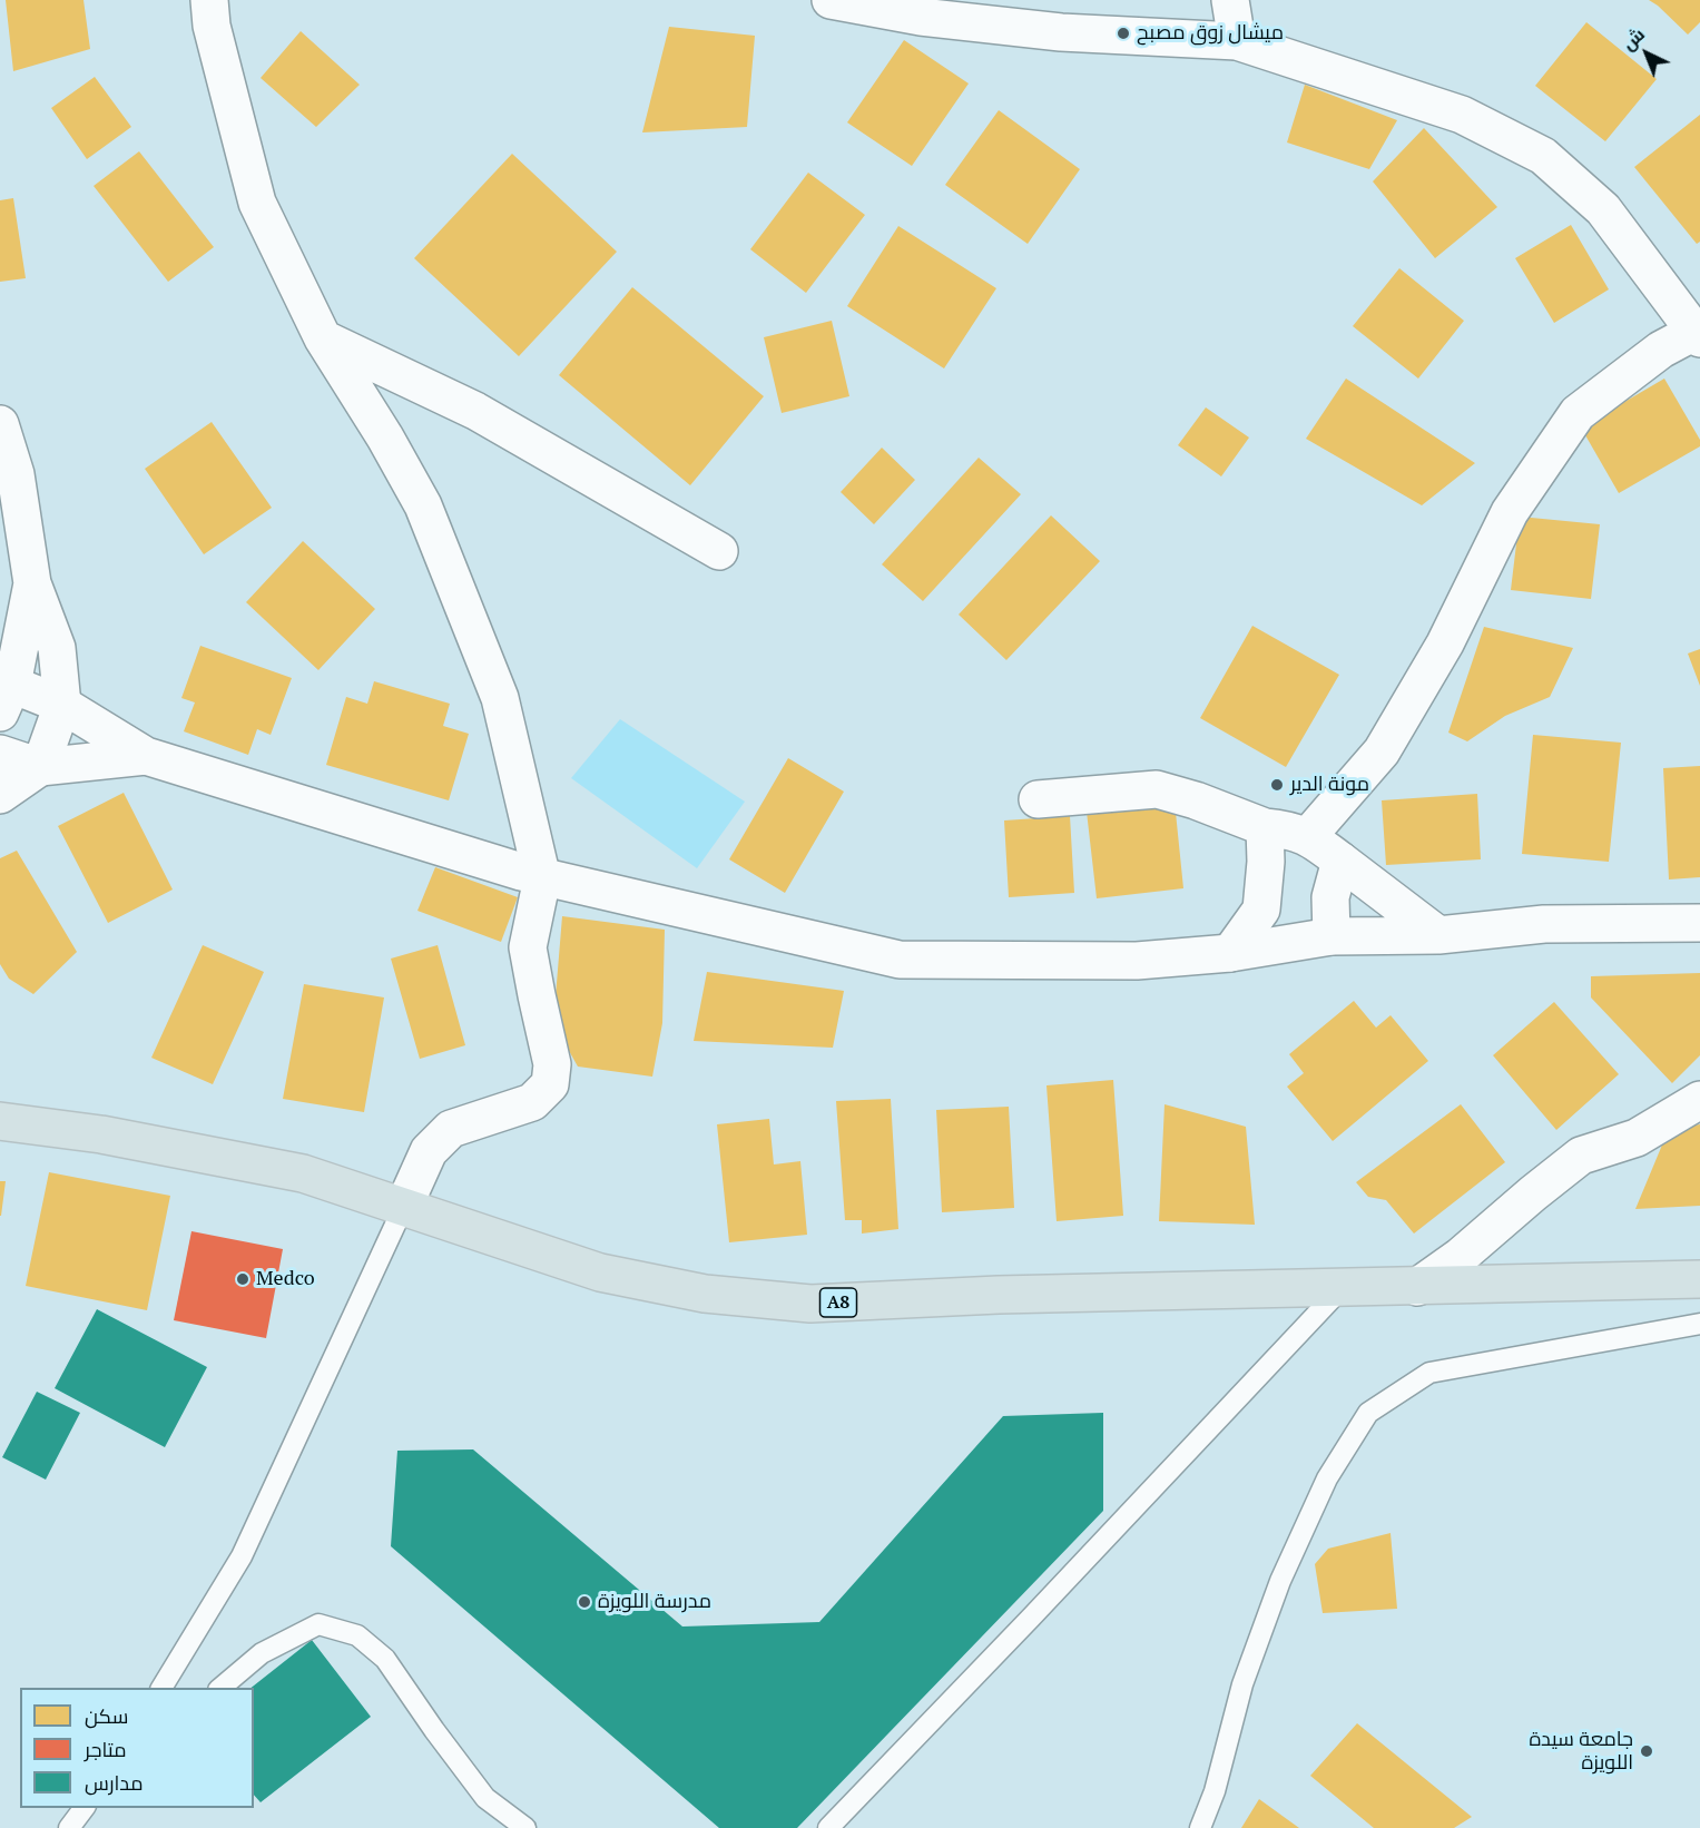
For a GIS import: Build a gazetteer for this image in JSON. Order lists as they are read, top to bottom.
{
  "streets": {
    "highway": ["A8"]
  },
  "places": [
    "ميشال زوق مصبح",
    "مونة الدير",
    "Medco",
    "مدرسة اللويزة",
    "جامعة سيدة اللويزة"
  ],
  "legend": ["سكن", "متاجر", "مدارس"],
  "north": "top left"
}
